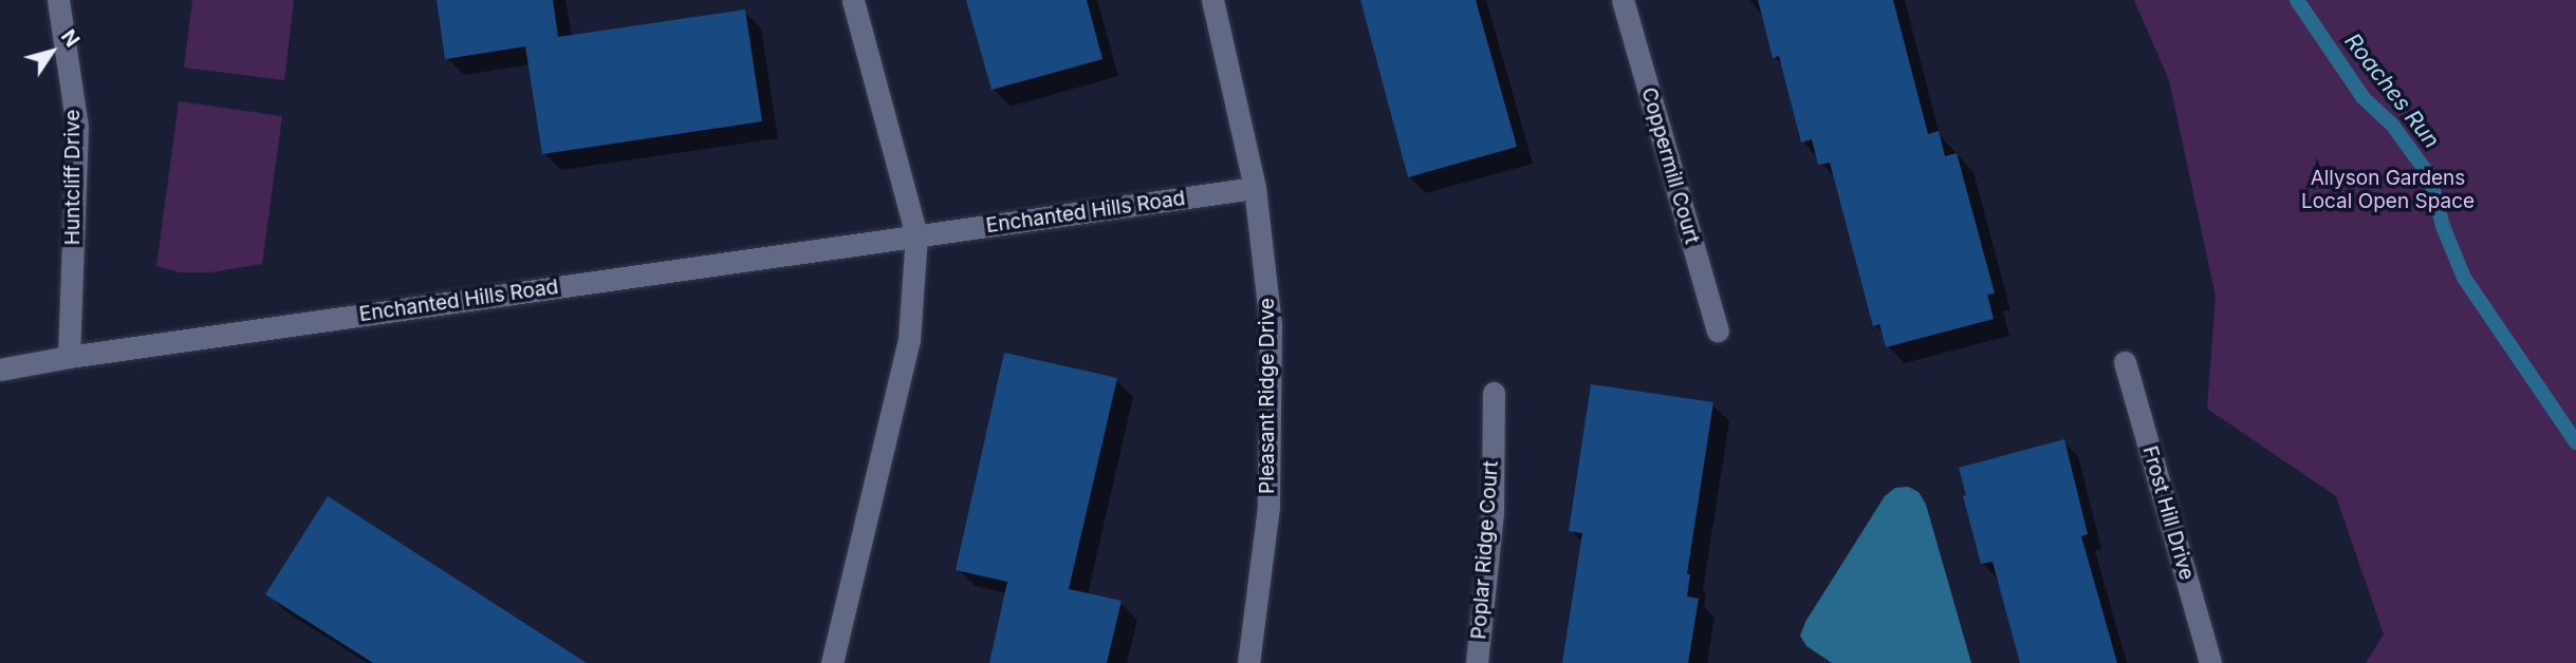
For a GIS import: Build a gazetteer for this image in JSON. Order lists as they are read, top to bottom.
{
  "streets": {
    "street": [
      "Coppermill Court",
      "Huntcliff Drive",
      "Enchanted Hills Road",
      "Pleasant Ridge Drive",
      "Frost Hill Drive",
      "Poplar Ridge Court"
    ]
  },
  "crossings": [
    ["Huntcliff Drive", "Enchanted Hills Road"],
    ["Enchanted Hills Road", "Pleasant Ridge Drive"]
  ],
  "water": ["Roaches Run"],
  "parks": ["Allyson Gardens Local Open Space"],
  "north": "top right"
}
